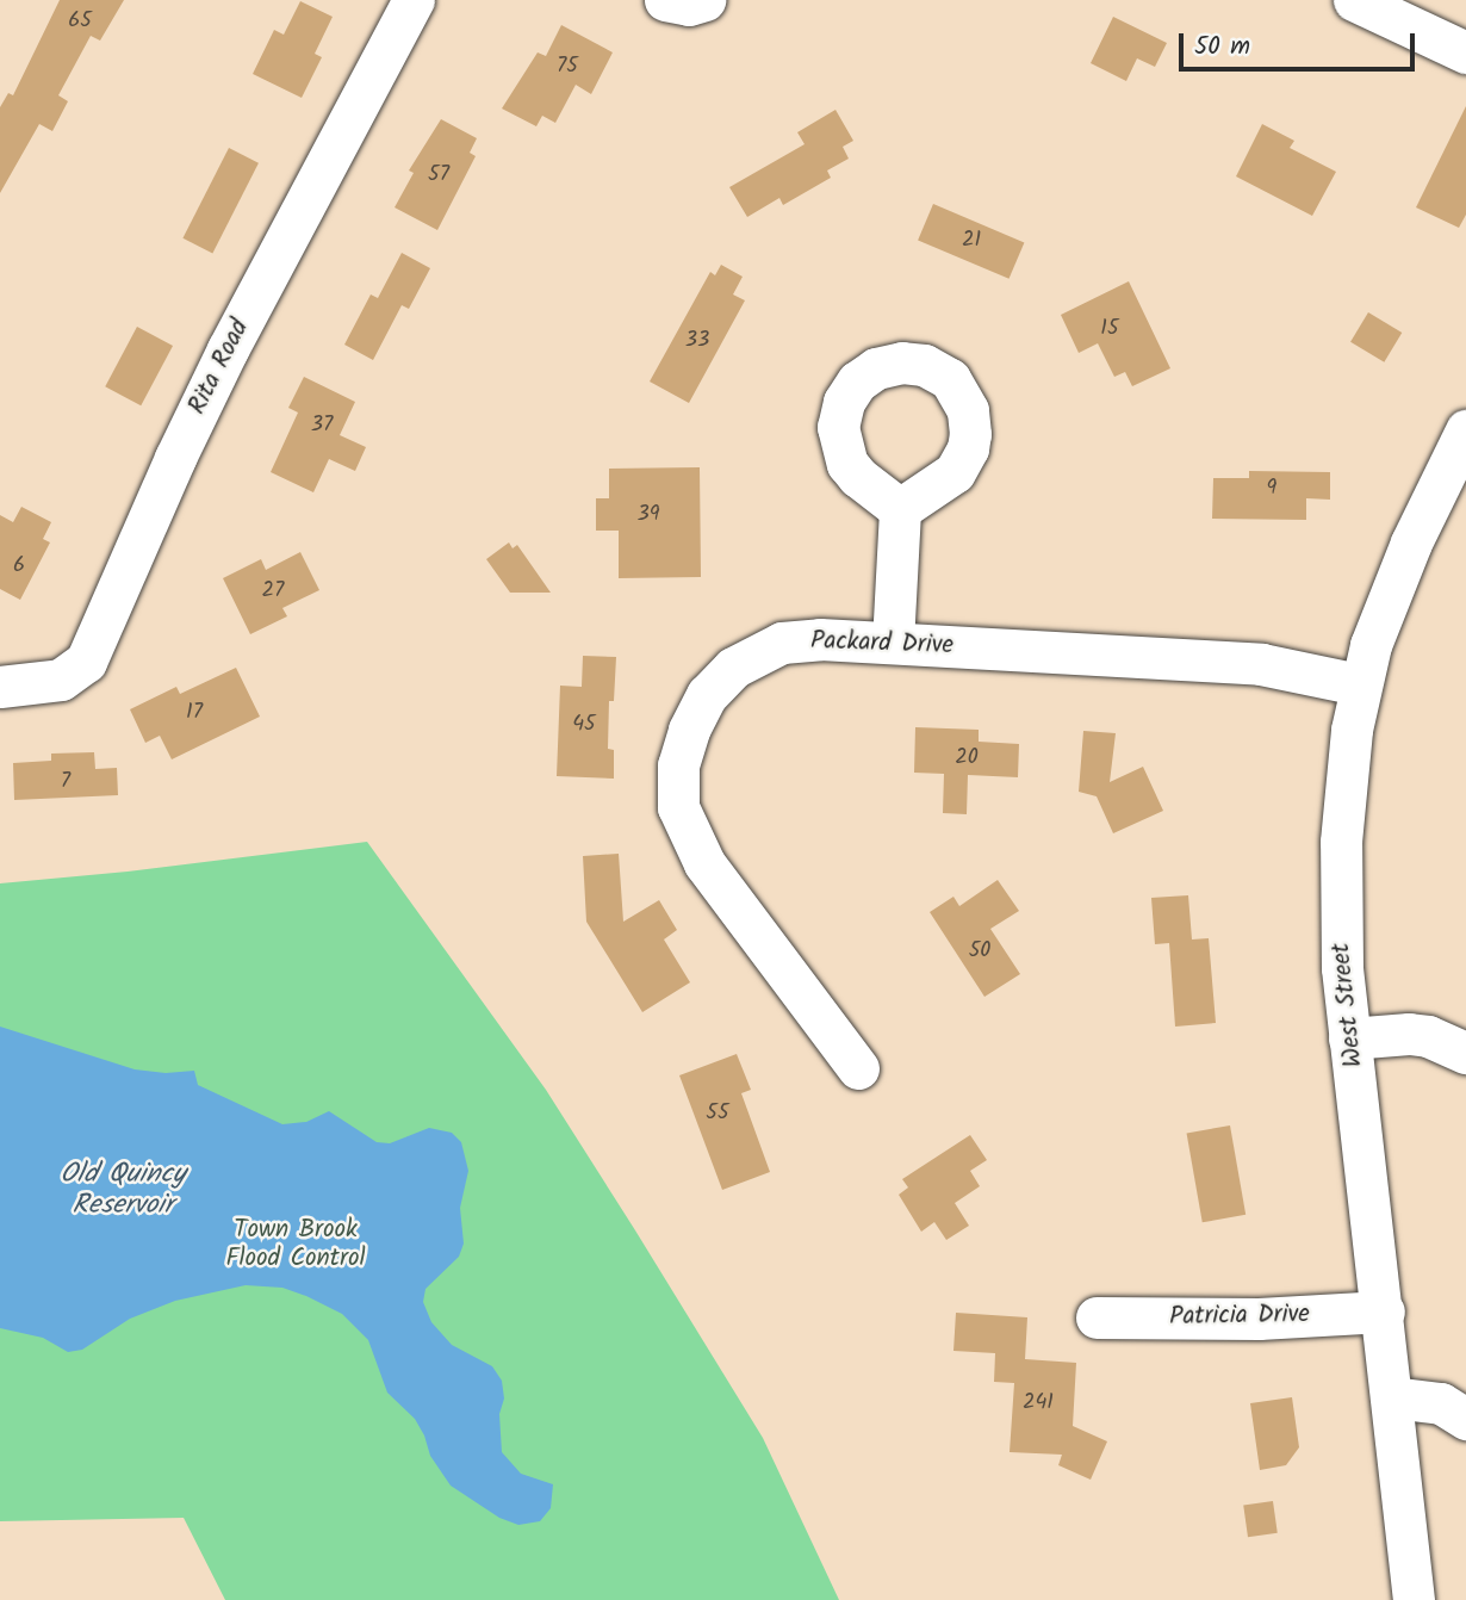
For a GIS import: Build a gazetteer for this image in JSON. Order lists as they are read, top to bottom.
{
  "streets": {
    "street": [
      "Rita Road",
      "Packard Drive",
      "West Street",
      "Patricia Drive"
    ]
  },
  "crossings": [
    ["Packard Drive", "West Street"],
    ["West Street", "Patricia Drive"]
  ],
  "water": ["Old Quincy Reservoir"],
  "parks": ["Town Brook Flood Control"],
  "house_numbers": [
    "65",
    "75",
    "57",
    "21",
    "15",
    "33",
    "37",
    "9",
    "39",
    "6",
    "27",
    "17",
    "45",
    "20",
    "7",
    "50",
    "55",
    "241"
  ],
  "scale_bar": "50 m"
}
